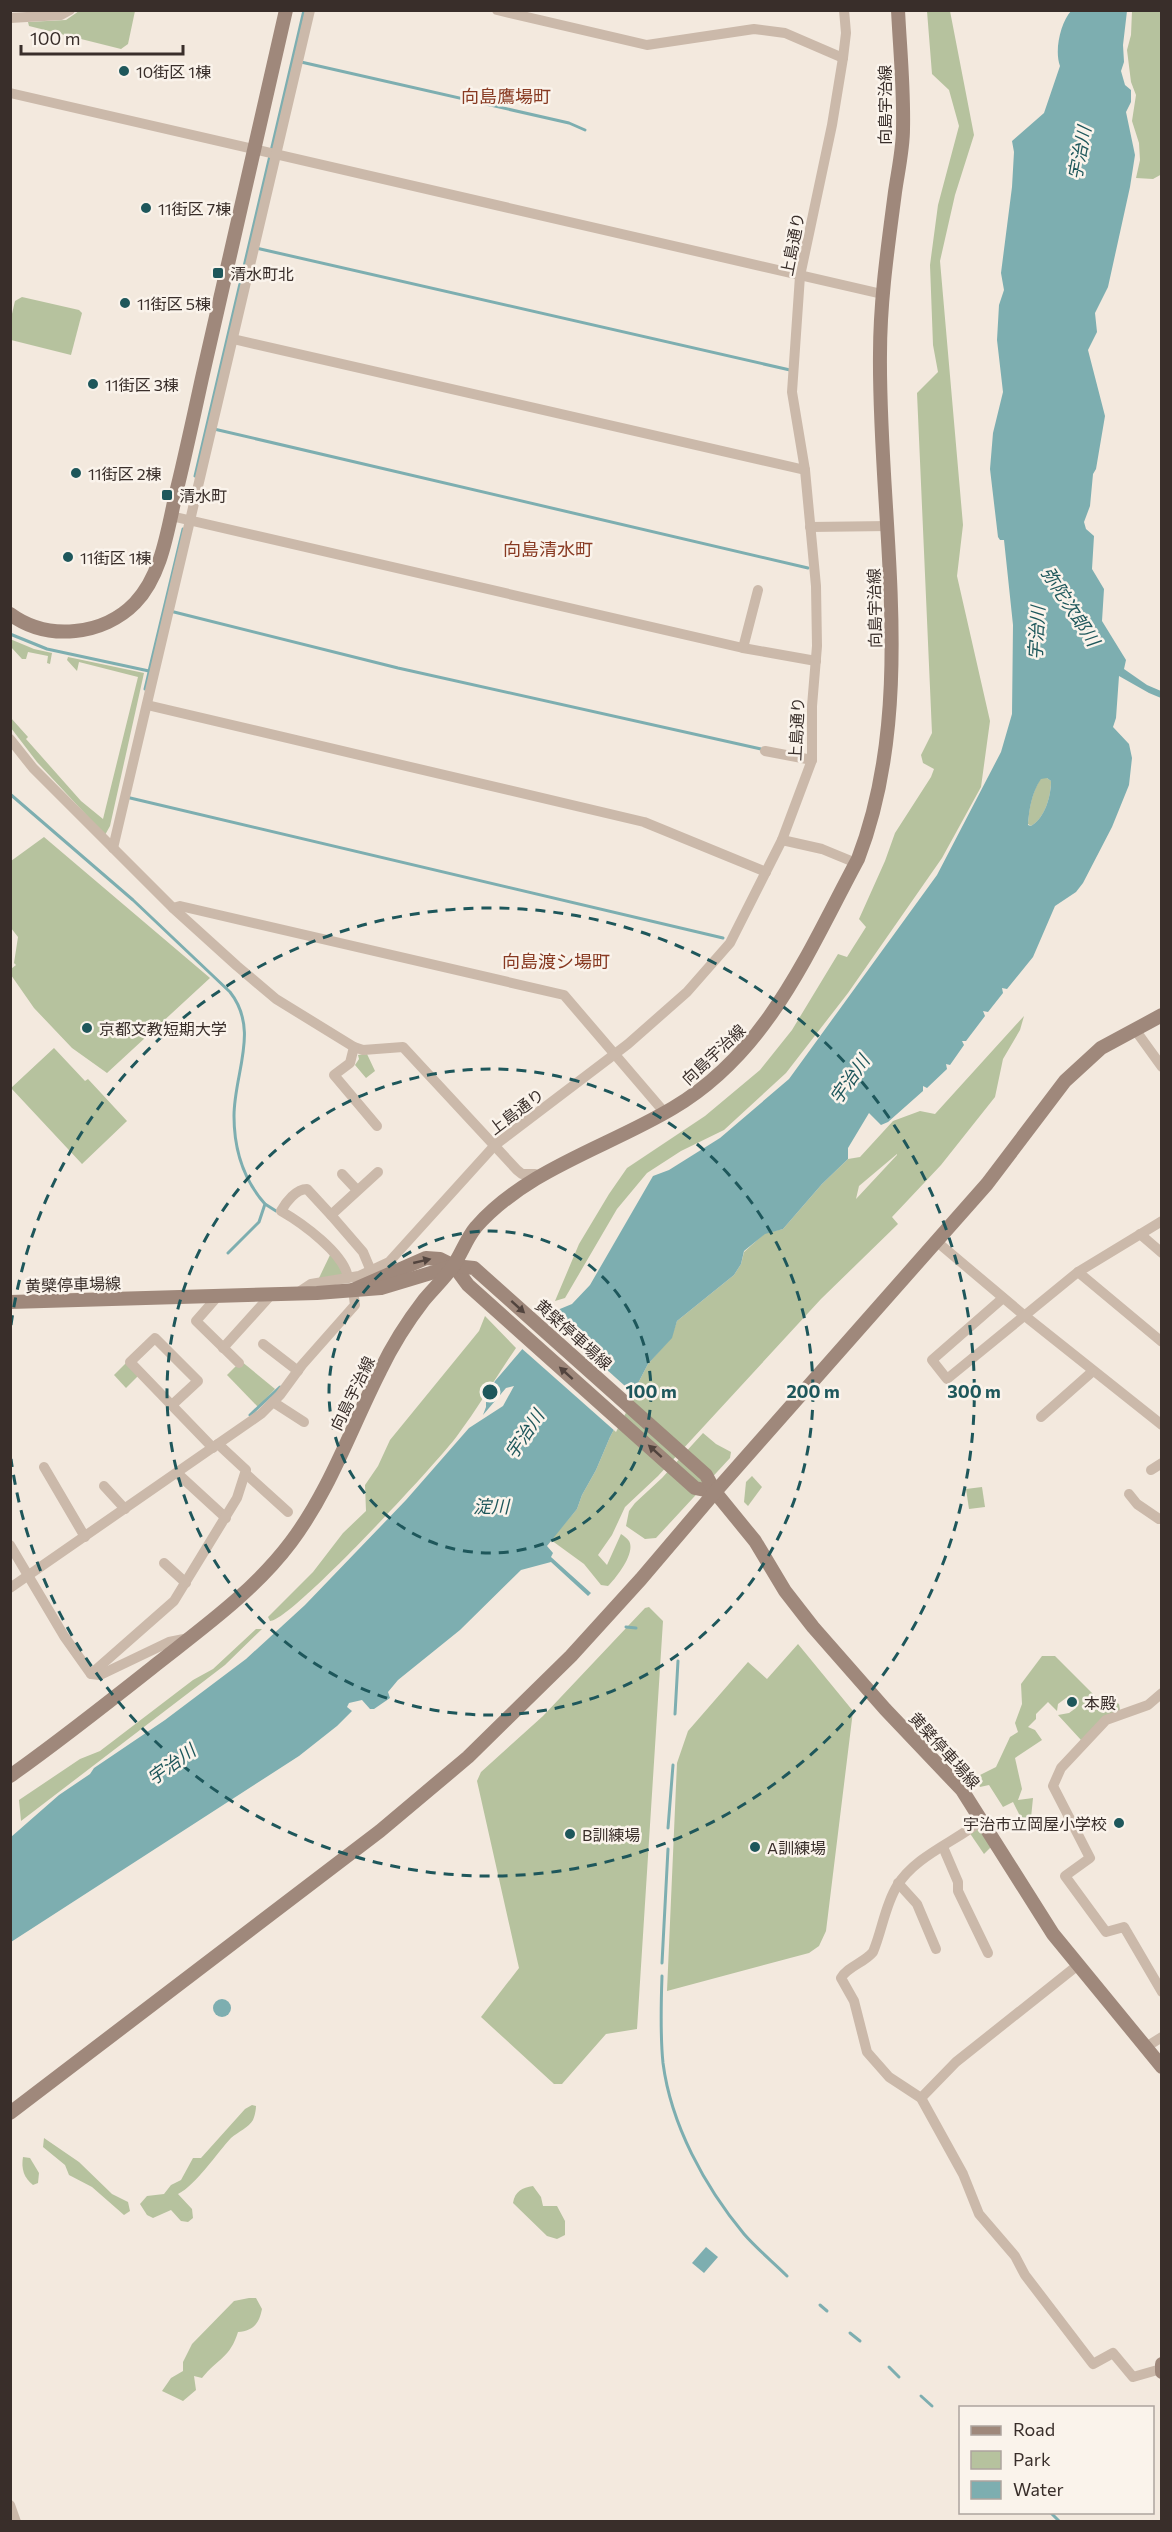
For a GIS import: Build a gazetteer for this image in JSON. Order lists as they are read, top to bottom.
{
  "streets": {
    "main road": ["向島宇治線", "黄檗停車場線"],
    "street": ["上島通り"]
  },
  "crossings": [
    ["向島宇治線", "黄檗停車場線"],
    ["上島通り", "黄檗停車場線"]
  ],
  "districts": ["向島鷹場町", "向島清水町", "向島渡シ場町"],
  "water": ["宇治川", "弥陀次郎川", "淀川"],
  "places": {
    "other": [
      "10街区 1棟",
      "11街区 7棟",
      "11街区 5棟",
      "11街区 3棟",
      "11街区 2棟",
      "11街区 1棟",
      "京都文教短期大学",
      "本殿",
      "宇治市立岡屋小学校",
      "B訓練場",
      "A訓練場"
    ],
    "transit": ["清水町北", "清水町"]
  },
  "legend": ["Road", "Park", "Water"],
  "scale_bar": "100 m",
  "rings": ["100 m", "200 m", "300 m"]
}
